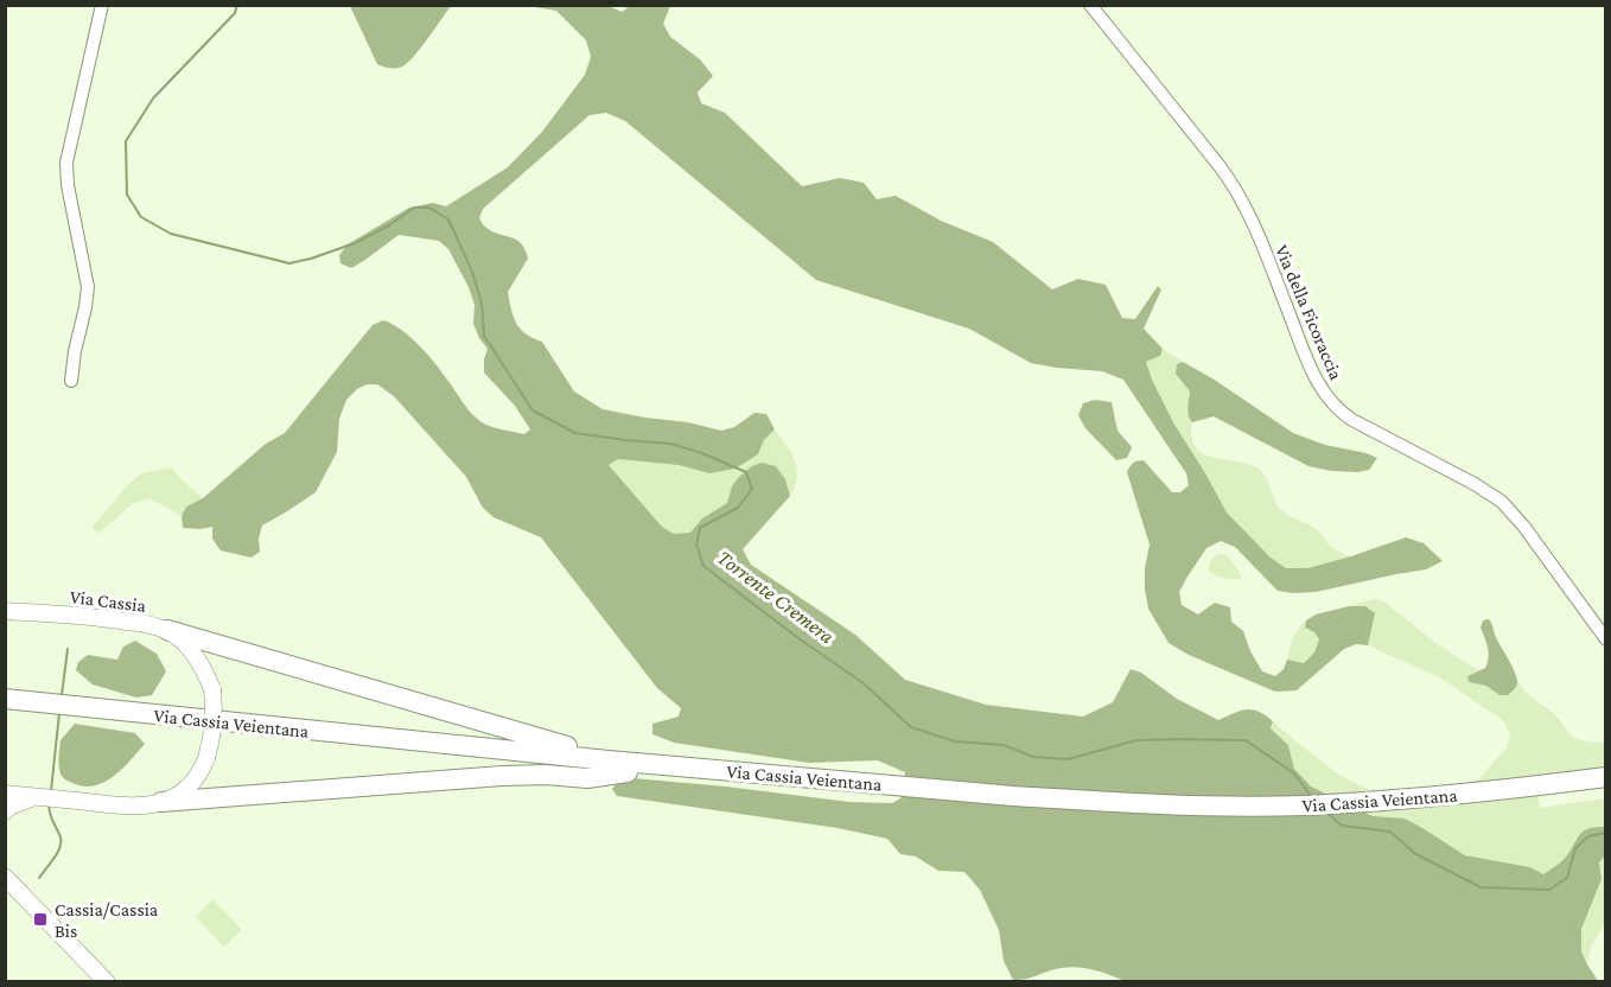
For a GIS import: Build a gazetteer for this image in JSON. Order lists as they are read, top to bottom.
{
  "streets": {
    "highway": ["Via Cassia Veientana"],
    "main road": ["Via Cassia"],
    "street": ["Via della Ficoraccia"]
  },
  "water": ["Torrente Cremera"],
  "places": {
    "transit": ["Cassia/Cassia Bis"]
  }
}
